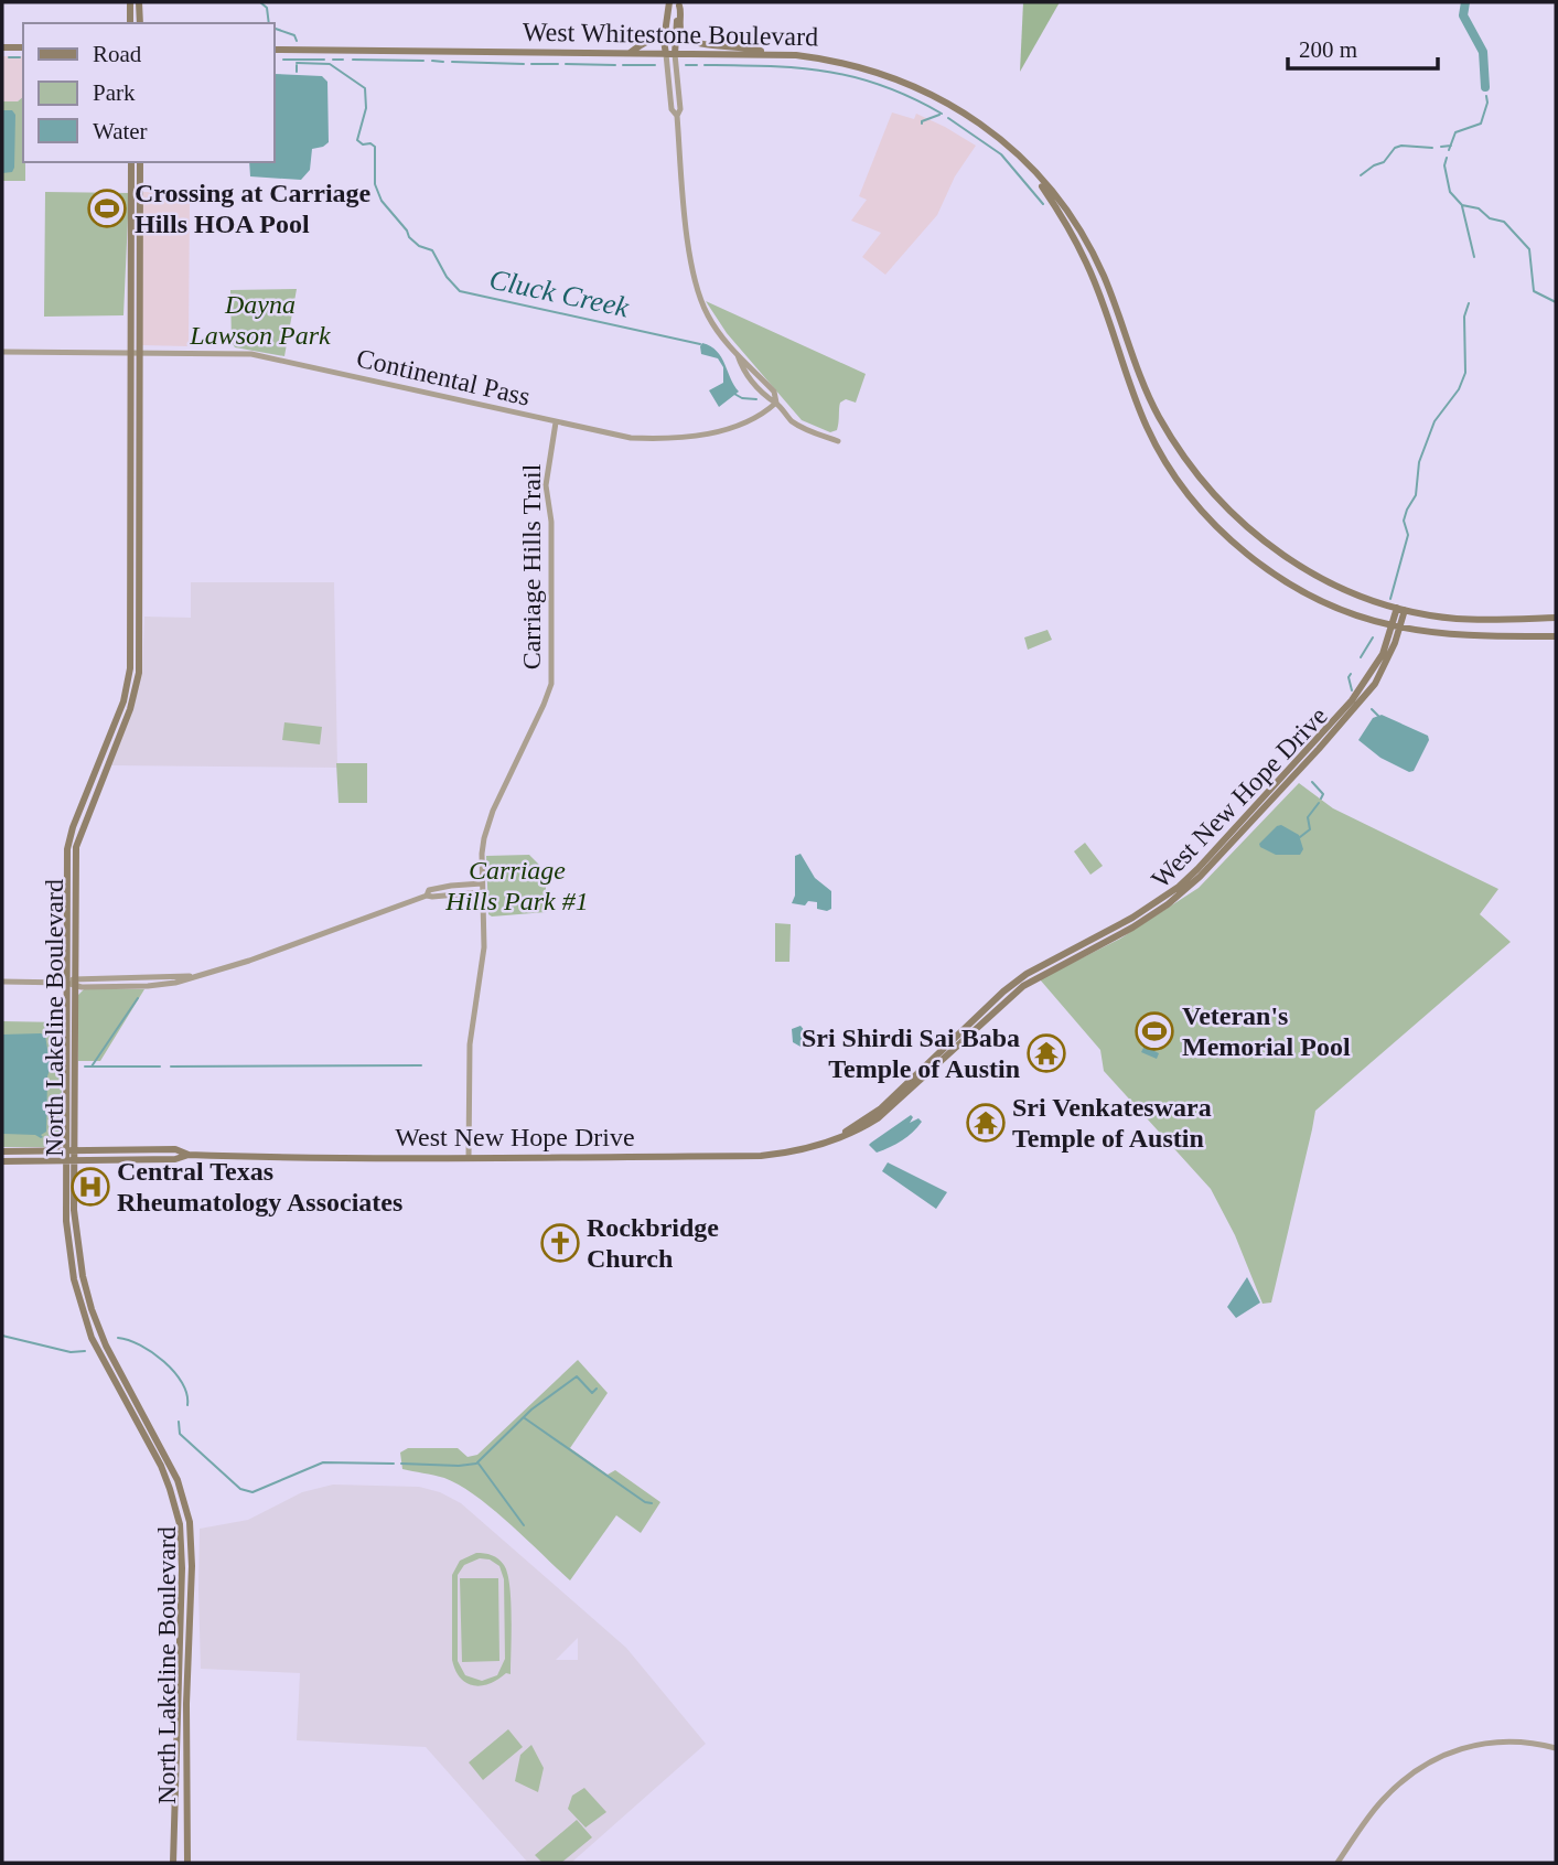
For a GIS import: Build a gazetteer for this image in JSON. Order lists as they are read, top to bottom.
{
  "streets": {
    "main road": ["West Whitestone Boulevard", "West New Hope Drive", "North Lakeline Boulevard"],
    "street": ["Continental Pass", "Carriage Hills Trail"]
  },
  "crossings": [
    ["West Whitestone Boulevard", "West New Hope Drive"],
    ["Continental Pass", "Carriage Hills Trail"],
    ["Continental Pass", "North Lakeline Boulevard"],
    ["Carriage Hills Trail", "West New Hope Drive"],
    ["West New Hope Drive", "North Lakeline Boulevard"]
  ],
  "water": ["Cluck Creek"],
  "parks": ["Dayna Lawson Park", "Carriage Hills Park #1"],
  "places": {
    "sports": ["Crossing at Carriage Hills HOA Pool", "Veteran's Memorial Pool"],
    "temple": ["Sri Shirdi Sai Baba Temple of Austin", "Sri Venkateswara Temple of Austin"],
    "hospital": ["Central Texas Rheumatology Associates"],
    "church": ["Rockbridge Church"]
  },
  "legend": ["Road", "Park", "Water"],
  "scale_bar": "200 m"
}
